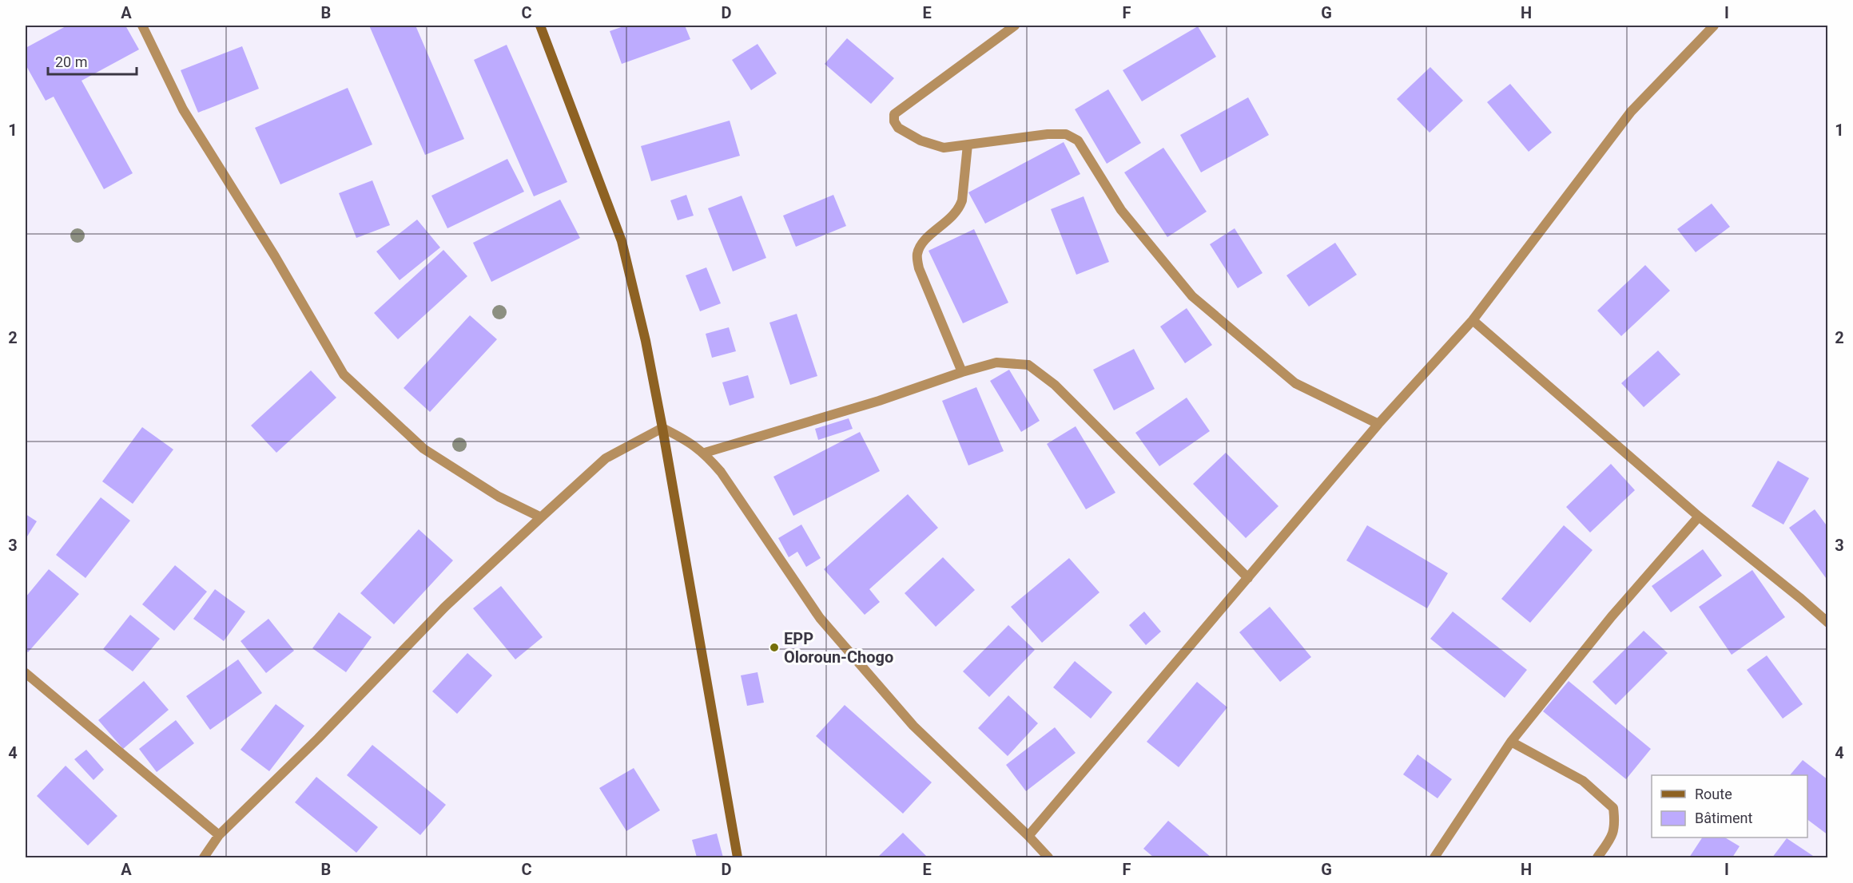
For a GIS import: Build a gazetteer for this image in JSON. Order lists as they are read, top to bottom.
{
  "places": ["EPP Oloroun-Chogo"],
  "legend": ["Route", "Bâtiment"],
  "scale_bar": "20 m",
  "grid": {
    "columns": [
      "A",
      "B",
      "C",
      "D",
      "E",
      "F",
      "G",
      "H",
      "I"
    ],
    "rows": [
      "1",
      "2",
      "3",
      "4"
    ]
  }
}
